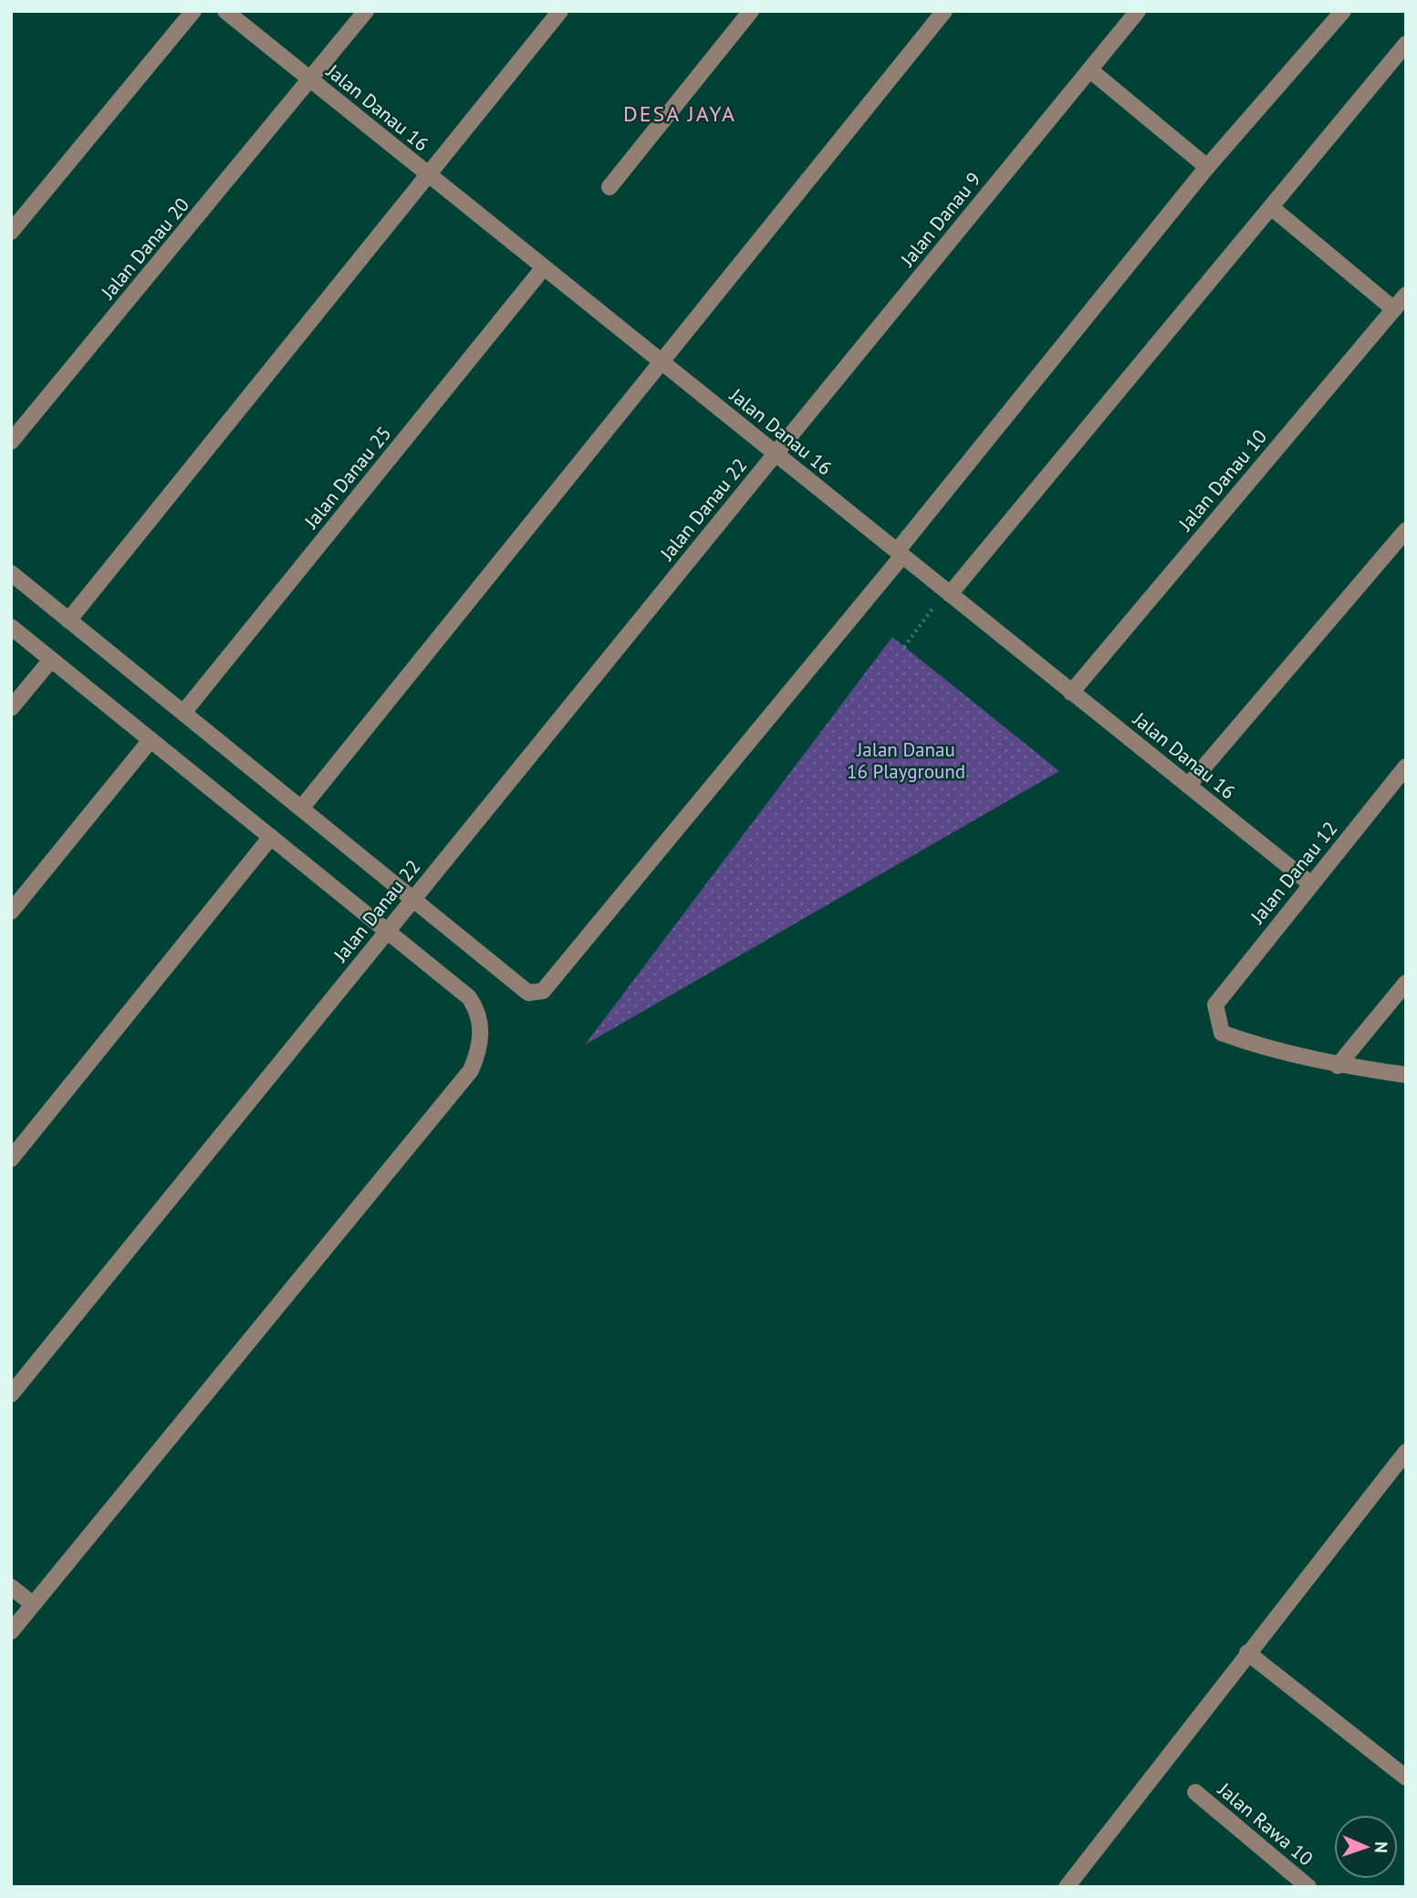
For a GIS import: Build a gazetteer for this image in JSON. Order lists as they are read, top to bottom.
{
  "streets": {
    "street": [
      "Jalan Danau 16",
      "Jalan Danau 9",
      "Jalan Danau 20",
      "Jalan Danau 25",
      "Jalan Danau 10",
      "Jalan Danau 22",
      "Jalan Danau 12",
      "Jalan Rawa 10"
    ]
  },
  "crossings": [
    ["Jalan Danau 16", "Jalan Danau 9"],
    ["Jalan Danau 16", "Jalan Danau 20"],
    ["Jalan Danau 16", "Jalan Danau 25"],
    ["Jalan Danau 16", "Jalan Danau 10"],
    ["Jalan Danau 16", "Jalan Danau 22"],
    ["Jalan Danau 16", "Jalan Danau 12"],
    ["Jalan Danau 9", "Jalan Danau 22"]
  ],
  "districts": ["DESA JAYA"],
  "parks": ["Jalan Danau 16 Playground"],
  "north": "right"
}
